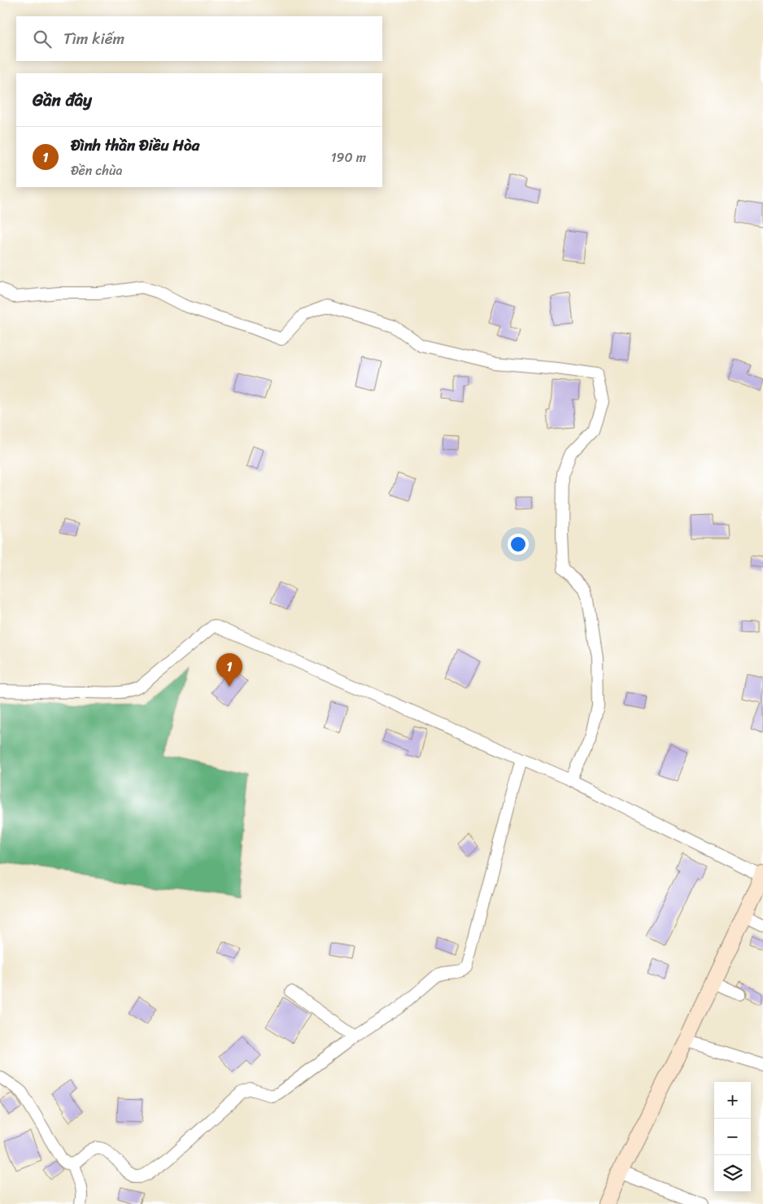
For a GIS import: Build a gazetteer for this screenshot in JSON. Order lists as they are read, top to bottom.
{
  "page": {
    "search": "Tìm kiếm",
    "heading": "Gần đây",
    "list": [
      {
        "mark": "1",
        "name": "Đình thần Điều Hòa",
        "note": "Đền chùa",
        "value": "190 m"
      }
    ],
    "pins": "1",
    "map_buttons": ["+", "−"]
  }
}
